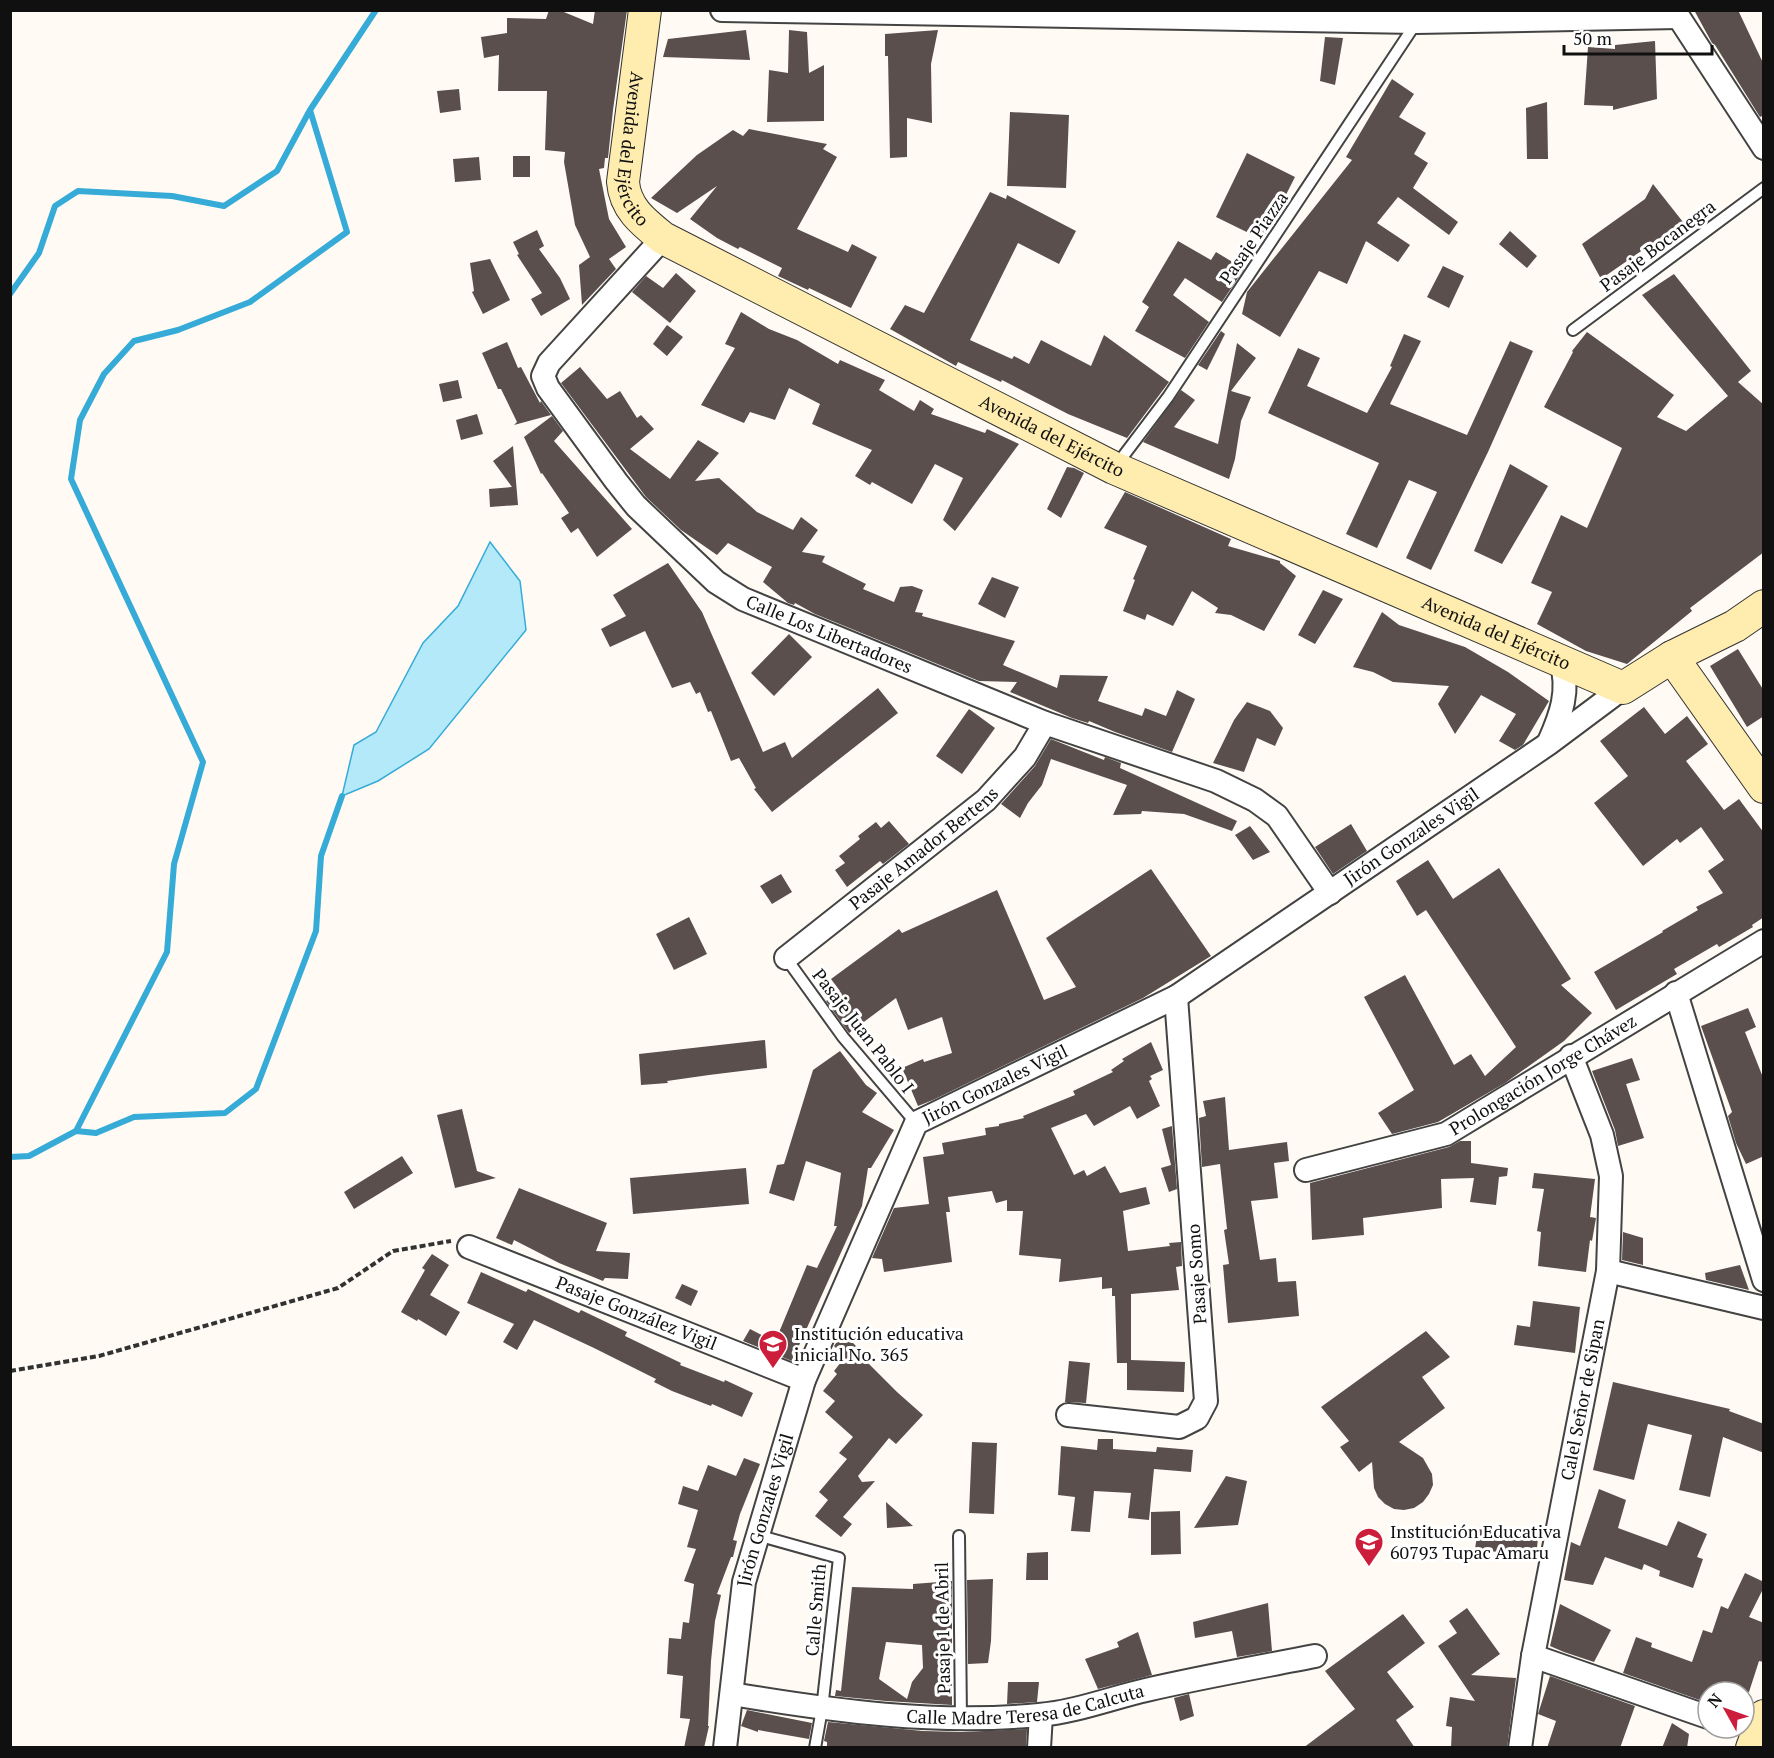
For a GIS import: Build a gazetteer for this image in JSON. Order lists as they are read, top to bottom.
{
  "streets": {
    "main road": ["Avenida del Ejército"],
    "street": [
      "Calle Los Libertadores",
      "Jirón Gonzales Vigil",
      "Pasaje Amador Bertens",
      "Prolongación Jorge Chávez",
      "Pasaje Somo",
      "Pasaje González Vigil",
      "Calel Señor de Sipan",
      "Calle Madre Teresa de Calcuta"
    ],
    "lane": [
      "Pasaje Piazza",
      "Pasaje Bocanegra",
      "Pasaje Juan Pablo I",
      "Calle Smith",
      "Pasaje 1 de Abril"
    ]
  },
  "crossings": [
    ["Avenida del Ejército", "Pasaje Piazza"],
    ["Avenida del Ejército", "Calle Los Libertadores"],
    ["Avenida del Ejército", "Jirón Gonzales Vigil"],
    ["Calle Los Libertadores", "Jirón Gonzales Vigil"],
    ["Calle Los Libertadores", "Pasaje Amador Bertens"],
    ["Jirón Gonzales Vigil", "Pasaje Juan Pablo I"],
    ["Jirón Gonzales Vigil", "Pasaje Somo"],
    ["Jirón Gonzales Vigil", "Pasaje González Vigil"],
    ["Jirón Gonzales Vigil", "Calle Smith"],
    ["Jirón Gonzales Vigil", "Calle Madre Teresa de Calcuta"],
    ["Pasaje Amador Bertens", "Pasaje Juan Pablo I"],
    ["Prolongación Jorge Chávez", "Calel Señor de Sipan"],
    ["Calle Smith", "Calle Madre Teresa de Calcuta"],
    ["Pasaje 1 de Abril", "Calle Madre Teresa de Calcuta"]
  ],
  "places": {
    "school or university": ["Institución educativa inicial No. 365", "Institución Educativa 60793 Tupac Amaru"]
  },
  "scale_bar": "50 m",
  "north": "top left"
}
